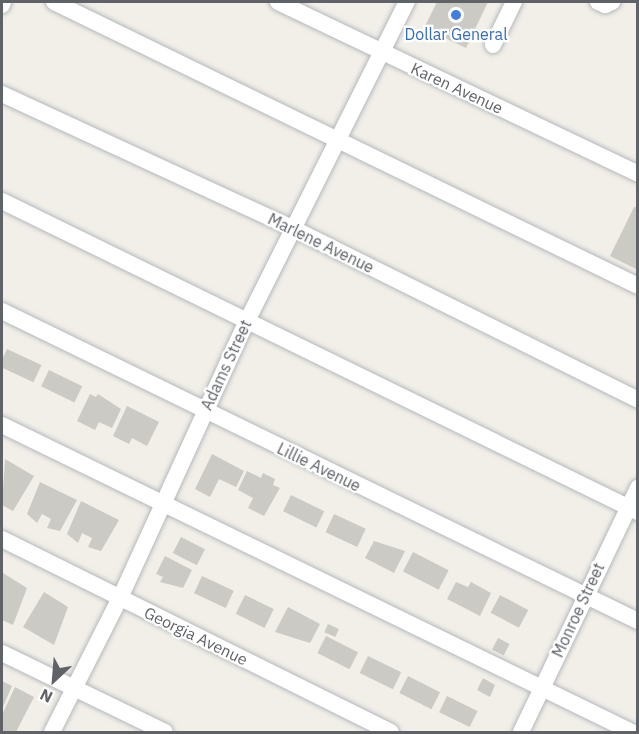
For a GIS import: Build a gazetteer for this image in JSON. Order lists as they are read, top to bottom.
{
  "streets": {
    "street": [
      "Karen Avenue",
      "Marlene Avenue",
      "Adams Street",
      "Lillie Avenue",
      "Monroe Street",
      "Georgia Avenue"
    ]
  },
  "crossings": [
    ["Karen Avenue", "Adams Street"],
    ["Marlene Avenue", "Adams Street"],
    ["Adams Street", "Lillie Avenue"],
    ["Adams Street", "Georgia Avenue"],
    ["Lillie Avenue", "Monroe Street"]
  ],
  "places": ["Dollar General"],
  "north": "bottom left"
}
